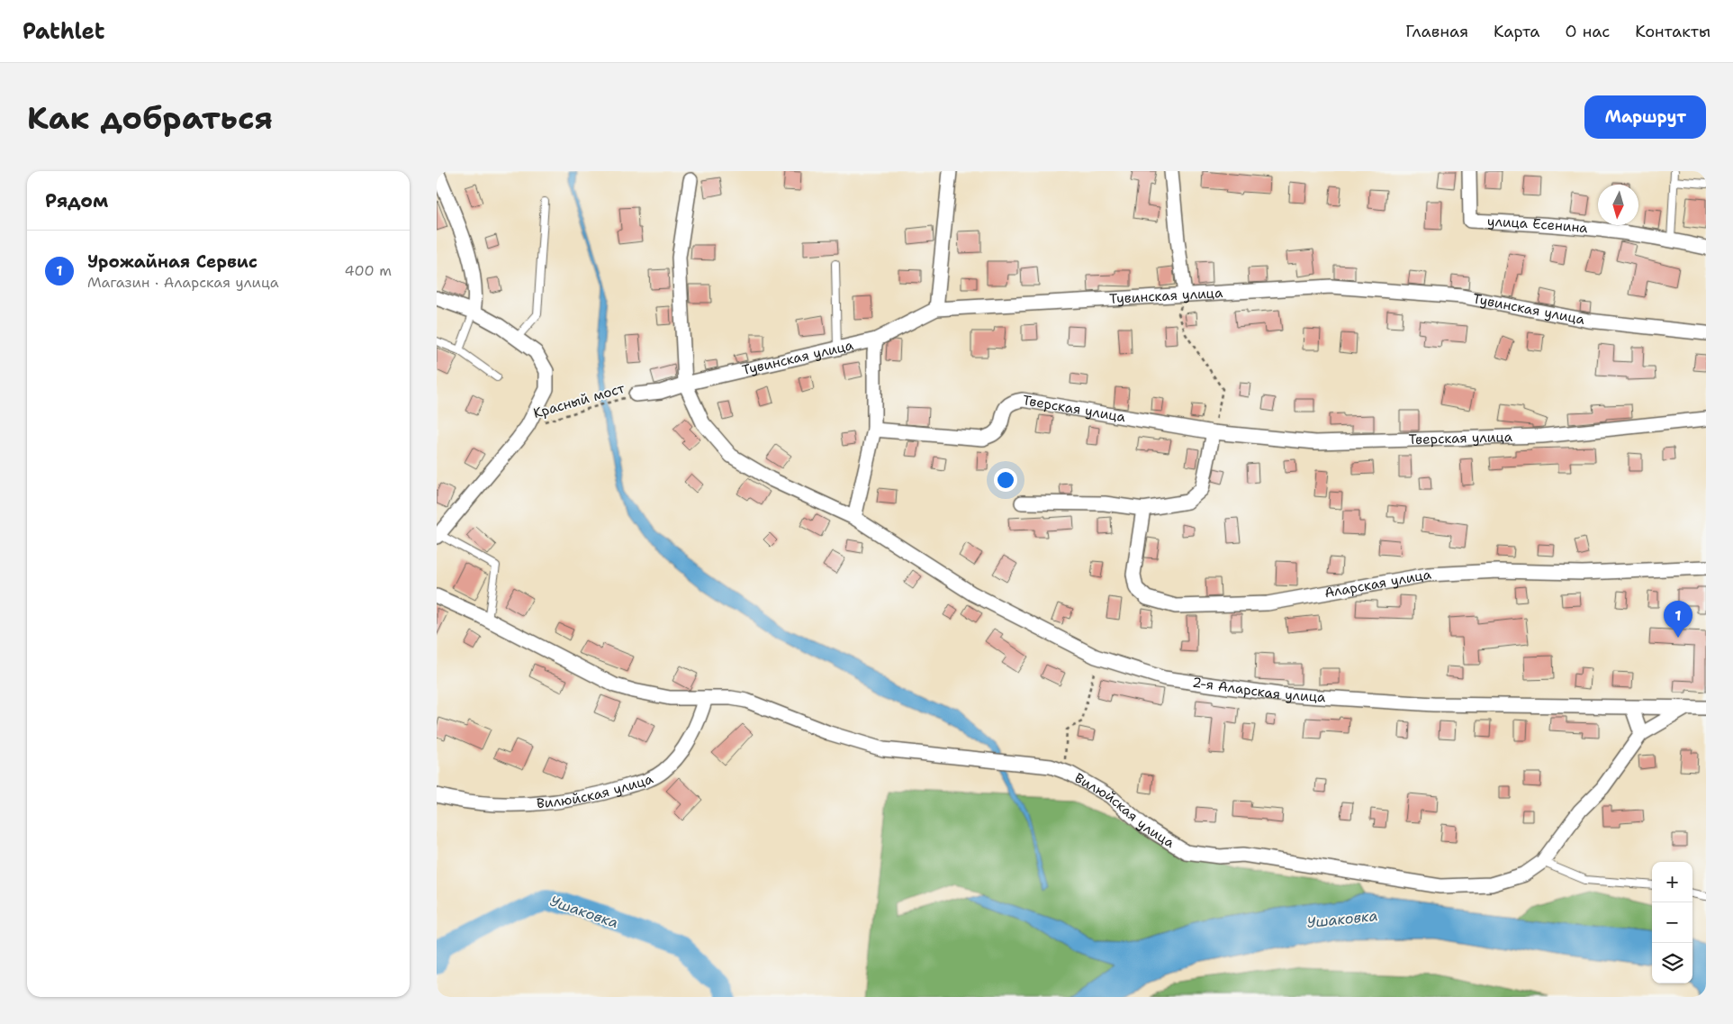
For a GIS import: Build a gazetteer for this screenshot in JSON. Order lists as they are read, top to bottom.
{
  "streets": {
    "street": [
      "улица Есенина",
      "Тувинская улица",
      "Тверская улица",
      "Аларская улица",
      "2-я Аларская улица",
      "Вилюйская улица"
    ],
    "path": ["Красный мост"]
  },
  "crossings": [
    ["Тувинская улица", "Красный мост"],
    ["Тувинская улица", "2-я Аларская улица"]
  ],
  "water": ["Ушаковка"],
  "north": "bottom",
  "page": {
    "header": "Pathlet",
    "nav": [
      "Главная",
      "Карта",
      "О нас",
      "Контакты"
    ],
    "buttons": "Маршрут",
    "title": "Как добраться",
    "heading": "Рядом",
    "list": [
      {
        "mark": "1",
        "name": "Урожайная Сервис",
        "note": "Магазин · Аларская улица",
        "value": "400 m"
      }
    ],
    "pins": "1",
    "map_buttons": ["+", "−"]
  }
}
